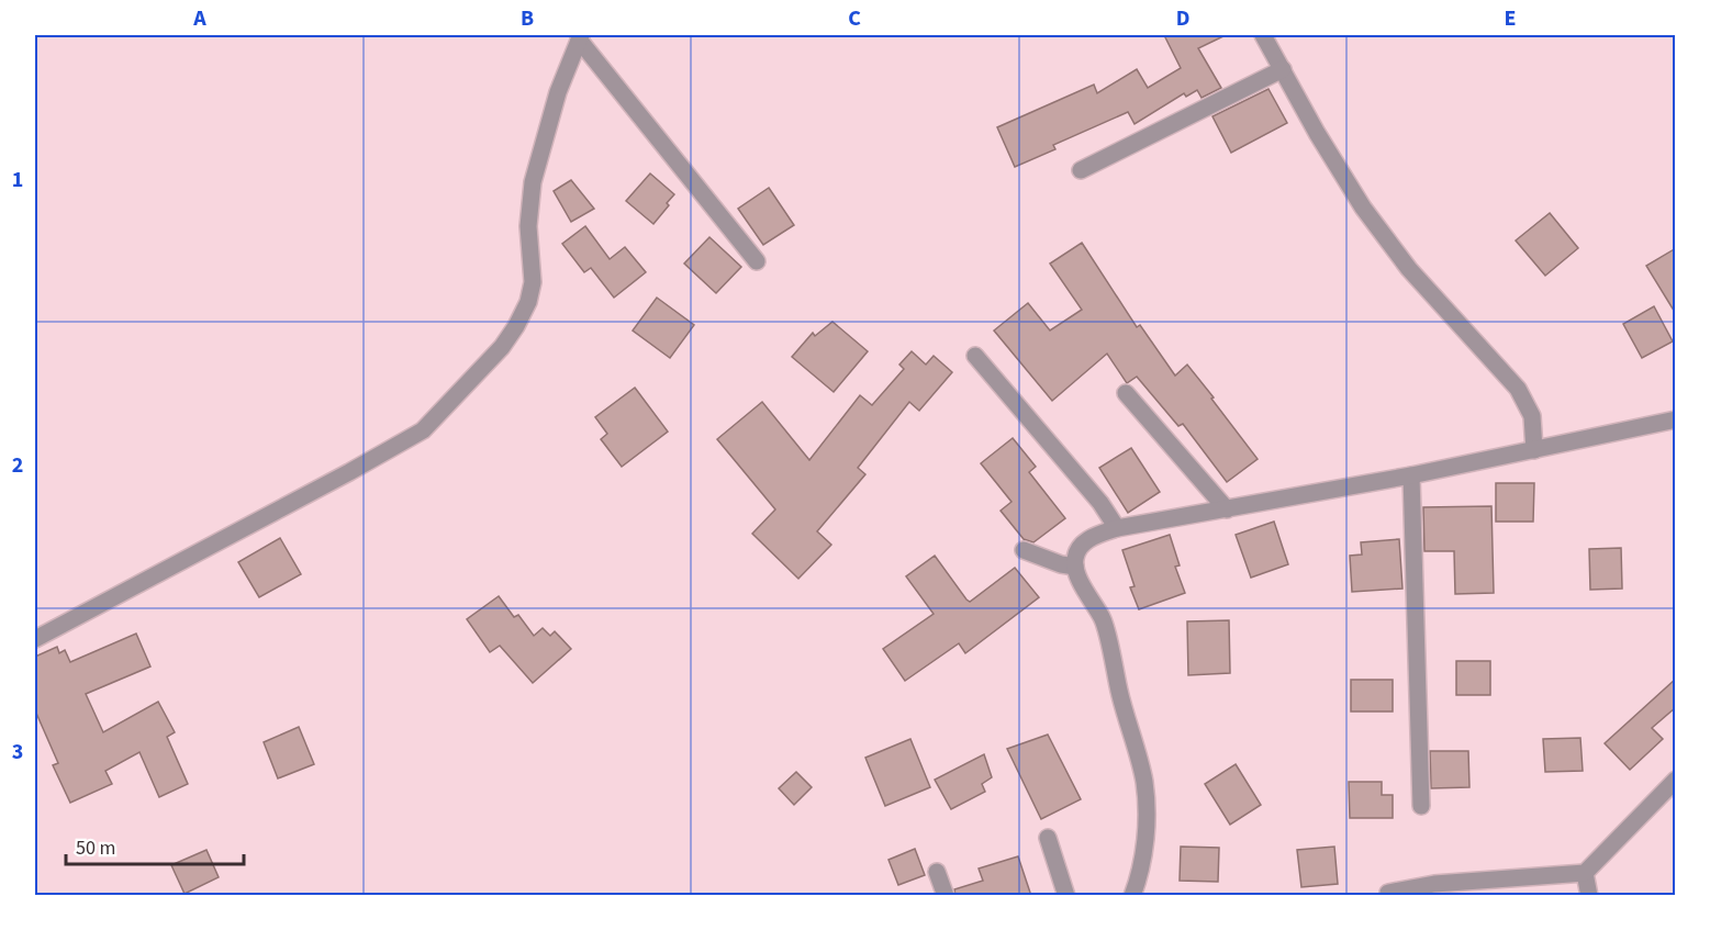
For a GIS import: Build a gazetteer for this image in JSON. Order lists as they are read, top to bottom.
{
  "scale_bar": "50 m",
  "grid": {
    "columns": [
      "A",
      "B",
      "C",
      "D",
      "E"
    ],
    "rows": ["1", "2", "3"]
  }
}
